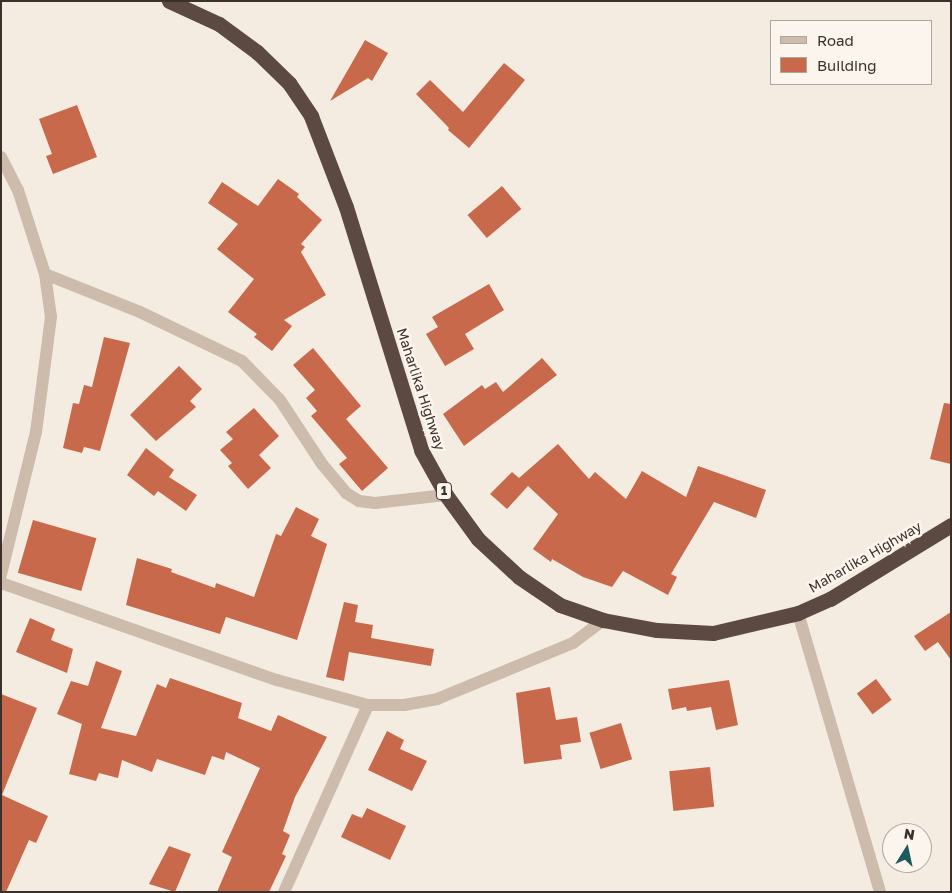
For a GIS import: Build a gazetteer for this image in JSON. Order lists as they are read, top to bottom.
{
  "streets": {
    "highway": ["Maharlika Highway", "1"]
  },
  "legend": ["Road", "Building"],
  "north": "top"
}
